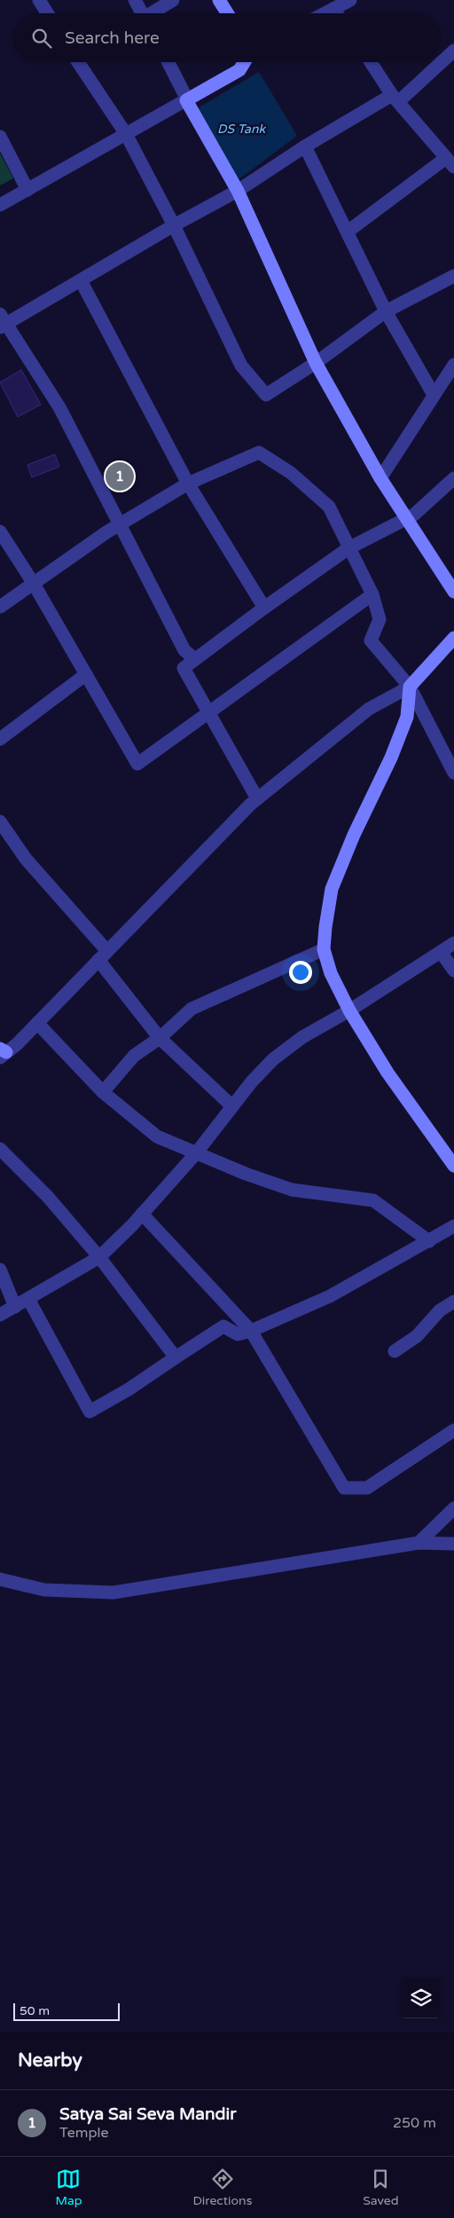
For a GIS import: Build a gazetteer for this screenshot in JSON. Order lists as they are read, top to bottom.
{
  "water": ["DS Tank"],
  "scale_bar": "50 m",
  "page": {
    "search": "Search here",
    "pins": "1",
    "scale": "50 m",
    "heading": "Nearby",
    "list": [
      {
        "mark": "1",
        "name": "Satya Sai Seva Mandir",
        "note": "Temple",
        "value": "250 m"
      }
    ],
    "nav": ["Map", "Directions", "Saved"]
  }
}
